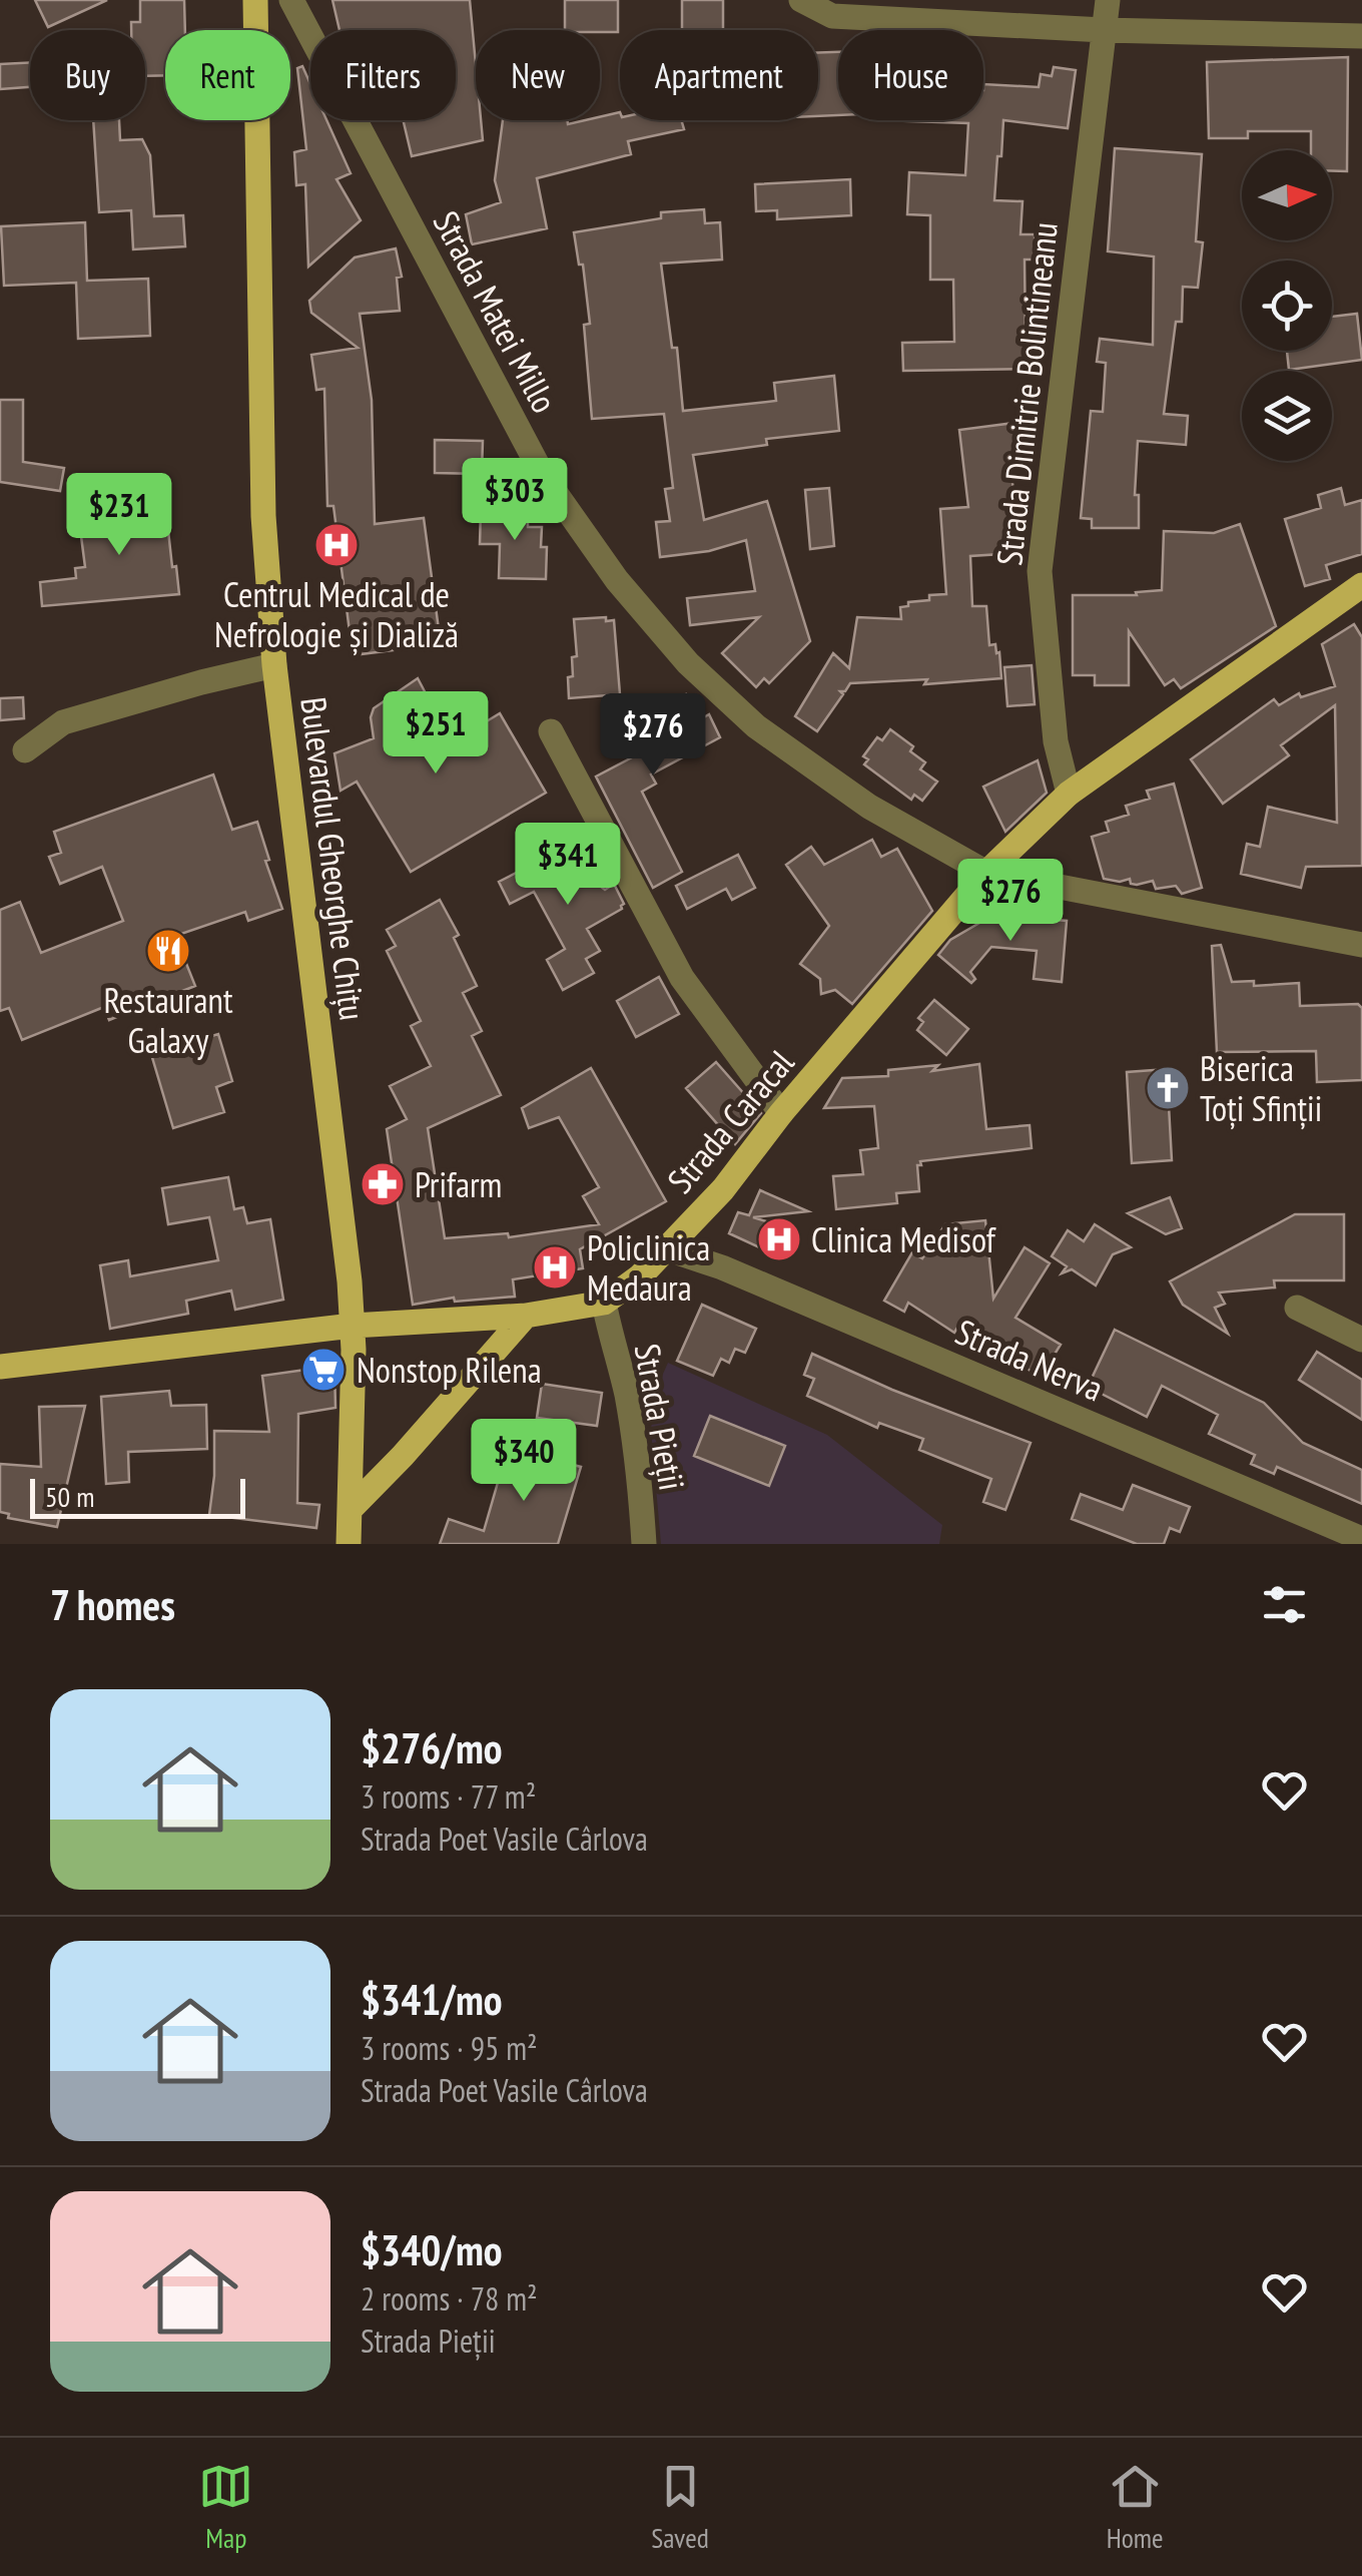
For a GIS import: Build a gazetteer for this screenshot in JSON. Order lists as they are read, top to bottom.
{
  "streets": {
    "main road": ["Bulevardul Gheorghe Chițu", "Strada Caracal"],
    "street": [
      "Strada Matei Millo",
      "Strada Dimitrie Bolintineanu",
      "Strada Nerva",
      "Strada Pieții"
    ]
  },
  "crossings": [
    ["Strada Matei Millo", "Strada Caracal"],
    ["Strada Dimitrie Bolintineanu", "Strada Caracal"],
    ["Bulevardul Gheorghe Chițu", "Strada Caracal"],
    ["Strada Caracal", "Strada Nerva"],
    ["Strada Caracal", "Strada Pieții"]
  ],
  "places": {
    "hospital": ["Centrul Medical de Nefrologie și Dializă", "Clinica Medisof", "Policlinica Medaura"],
    "restaurant": ["Restaurant Galaxy"],
    "church": ["Biserica Toți Sfinții"],
    "pharmacy": ["Prifarm"],
    "supermarket": ["Nonstop Rilena"]
  },
  "scale_bar": "50 m",
  "north": "right",
  "page": {
    "chip": [
      "Buy",
      "Rent",
      "Filters",
      "New",
      "Apartment",
      "House"
    ],
    "price": [
      "$303",
      "$231",
      "$251",
      "$276",
      "$341",
      "$276",
      "$340"
    ],
    "scale": "50 m",
    "heading": "7 homes",
    "list": [
      {
        "name": "$276/mo",
        "note": "3 rooms · 77 m² · Strada Poet Vasile Cârlova"
      },
      {
        "name": "$341/mo",
        "note": "3 rooms · 95 m² · Strada Poet Vasile Cârlova"
      },
      {
        "name": "$340/mo",
        "note": "2 rooms · 78 m² · Strada Pieții"
      }
    ],
    "tabs": ["Map", "Saved", "Home"]
  }
}
